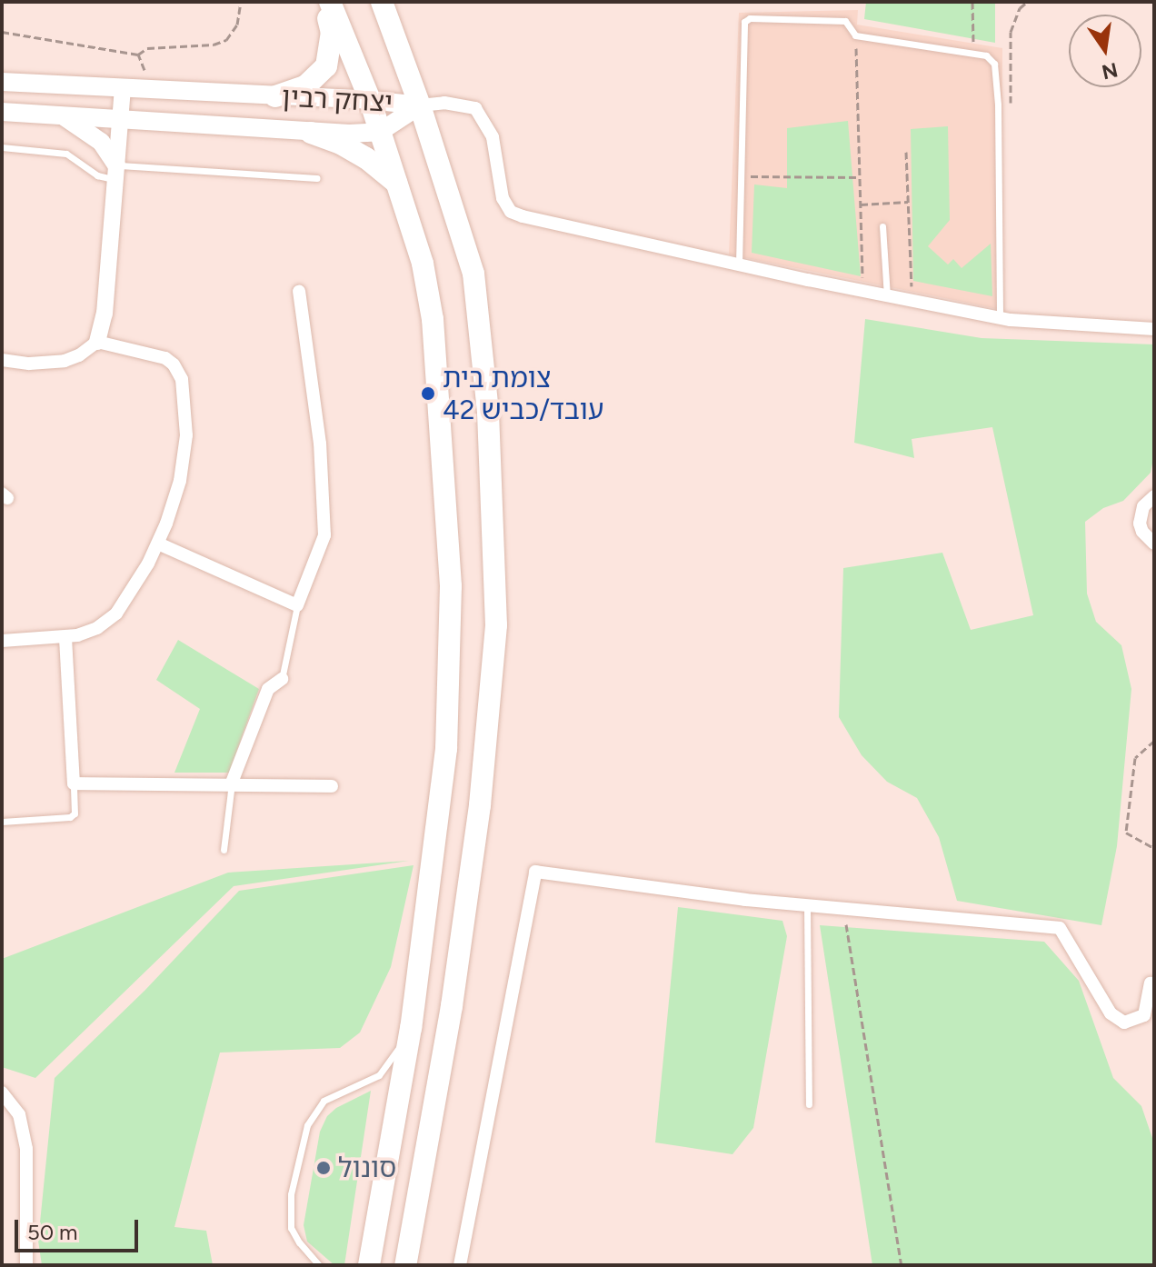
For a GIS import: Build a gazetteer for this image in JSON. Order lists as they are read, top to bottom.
{
  "streets": {
    "main road": ["יצחק רבין"]
  },
  "places": ["צומת בית עובד/כביש 42", "סונול"],
  "scale_bar": "50 m",
  "north": "bottom"
}
